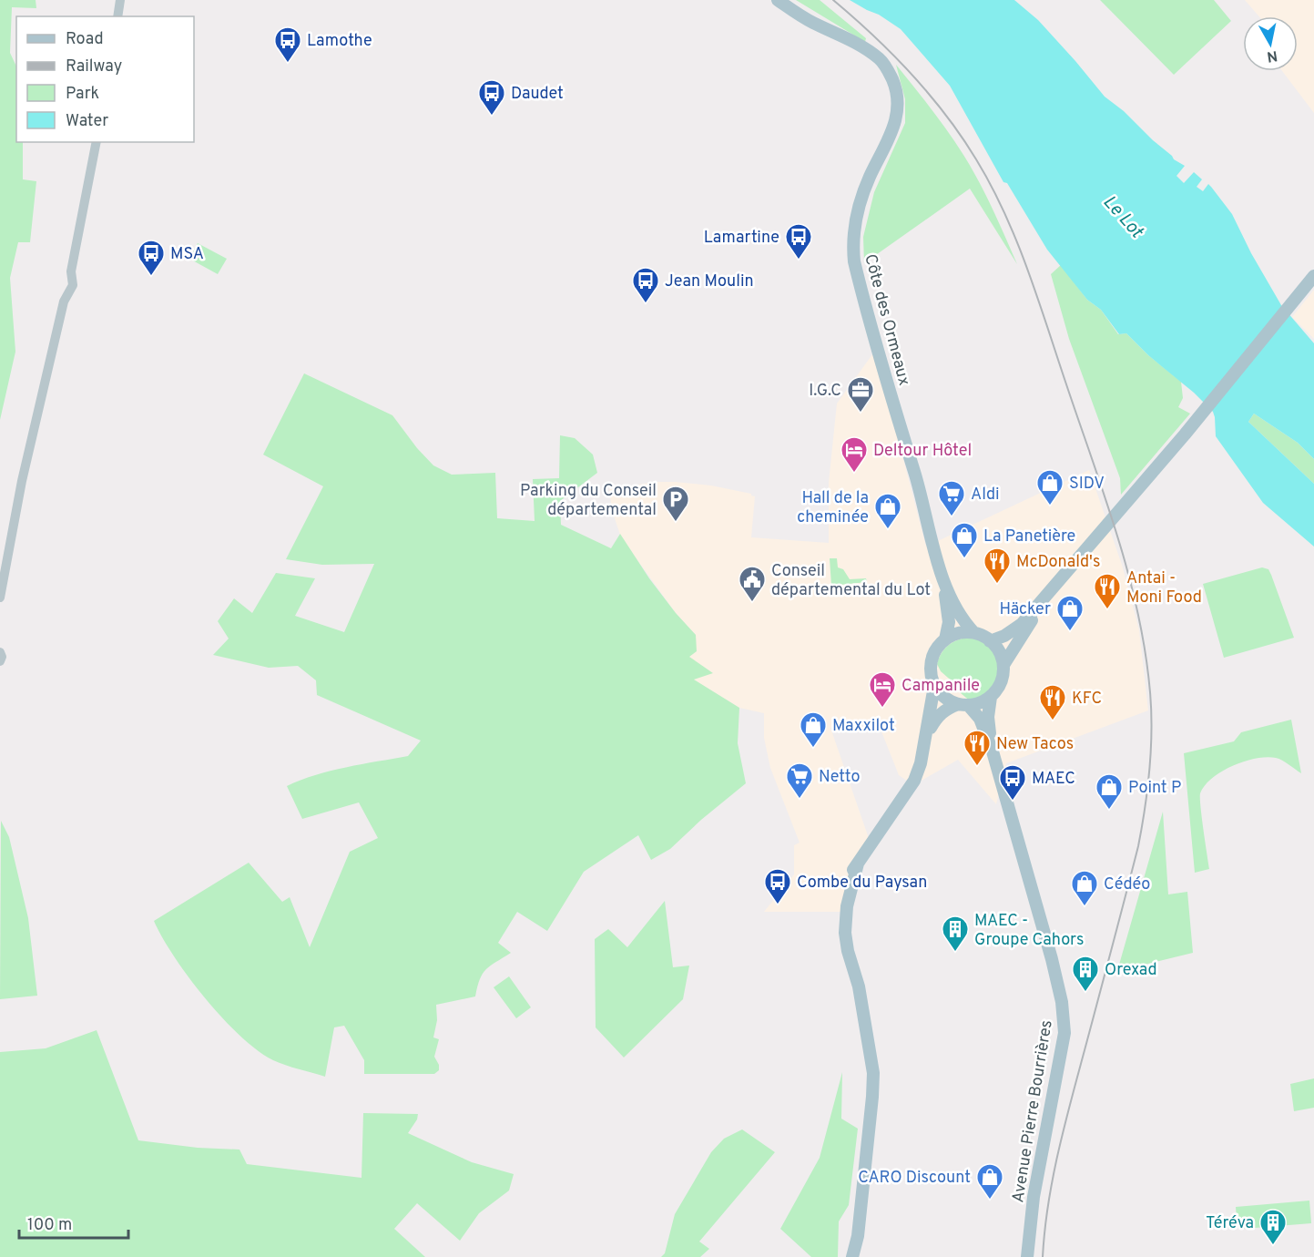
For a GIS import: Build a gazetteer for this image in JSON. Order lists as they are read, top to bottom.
{
  "streets": {
    "main road": ["Côte des Ormeaux", "Avenue Pierre Bourrières"]
  },
  "crossings": [
    ["Côte des Ormeaux", "Avenue Pierre Bourrières"]
  ],
  "water": ["Le Lot"],
  "places": {
    "bus stop": [
      "Lamothe",
      "Daudet",
      "Lamartine",
      "MSA",
      "Jean Moulin",
      "MAEC",
      "Combe du Paysan"
    ],
    "office": ["I.G.C"],
    "hotel": ["Deltour Hôtel", "Campanile"],
    "shop": [
      "SIDV",
      "Hall de la cheminée",
      "La Panetière",
      "Häcker",
      "Maxxilot",
      "Point P",
      "Cédéo",
      "CARO Discount"
    ],
    "supermarket": ["Aldi", "Netto"],
    "parking": ["Parking du Conseil départemental"],
    "restaurant": [
      "McDonald's",
      "Antai - Moni Food",
      "KFC",
      "New Tacos"
    ],
    "public building": ["Conseil départemental du Lot"],
    "building": ["MAEC - Groupe Cahors", "Orexad", "Téréva"]
  },
  "legend": [
    "Road",
    "Railway",
    "Park",
    "Water"
  ],
  "scale_bar": "100 m",
  "north": "bottom"
}
